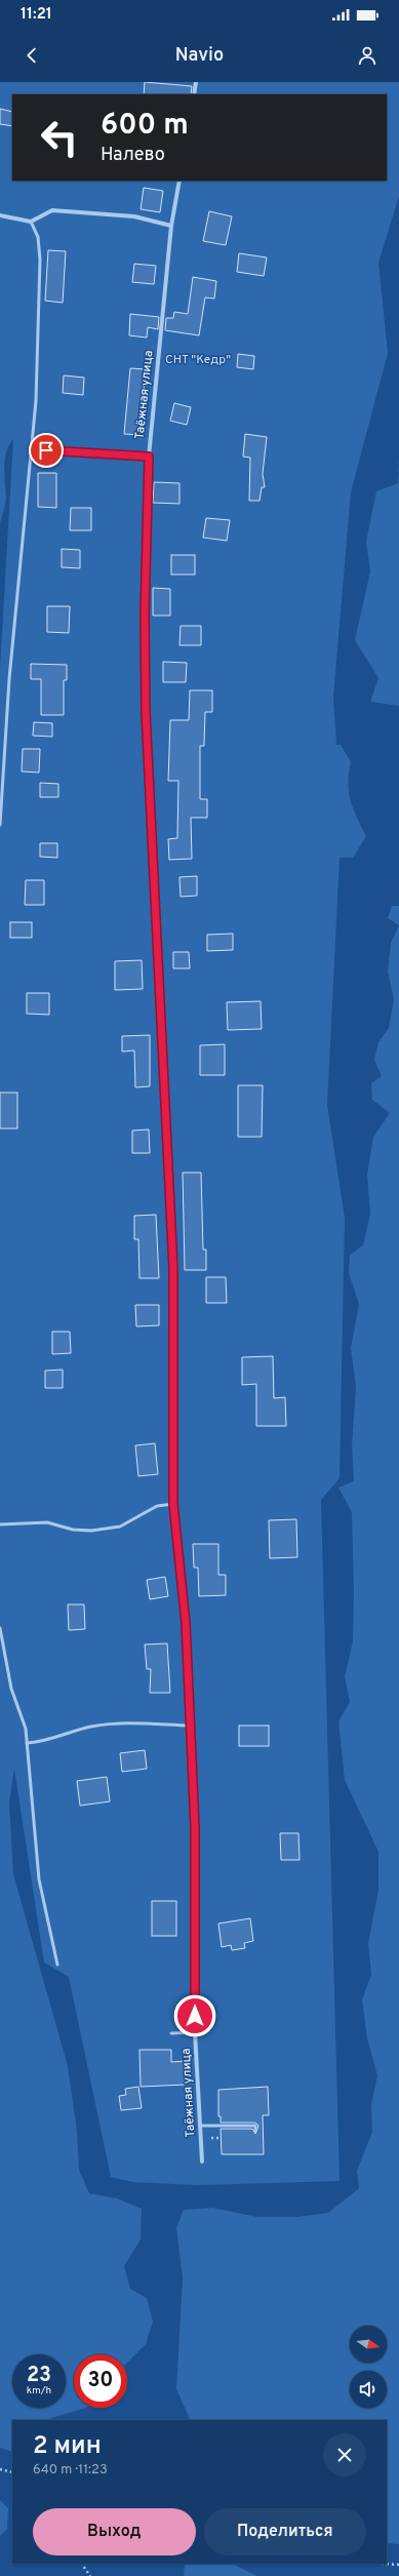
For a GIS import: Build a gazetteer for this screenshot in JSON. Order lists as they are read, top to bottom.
{
  "streets": {
    "street": ["Таёжная улица"]
  },
  "parks": ["СНТ \"Кедр\""],
  "north": "right",
  "page": {
    "status": "11:21",
    "header": "Navio",
    "turn": ["600 m", "Налево"],
    "speed": "23 km/h",
    "limit": "30",
    "heading": ["2 мин", "640 m · 11:23"],
    "buttons": ["Выход", "Поделиться"]
  }
}
